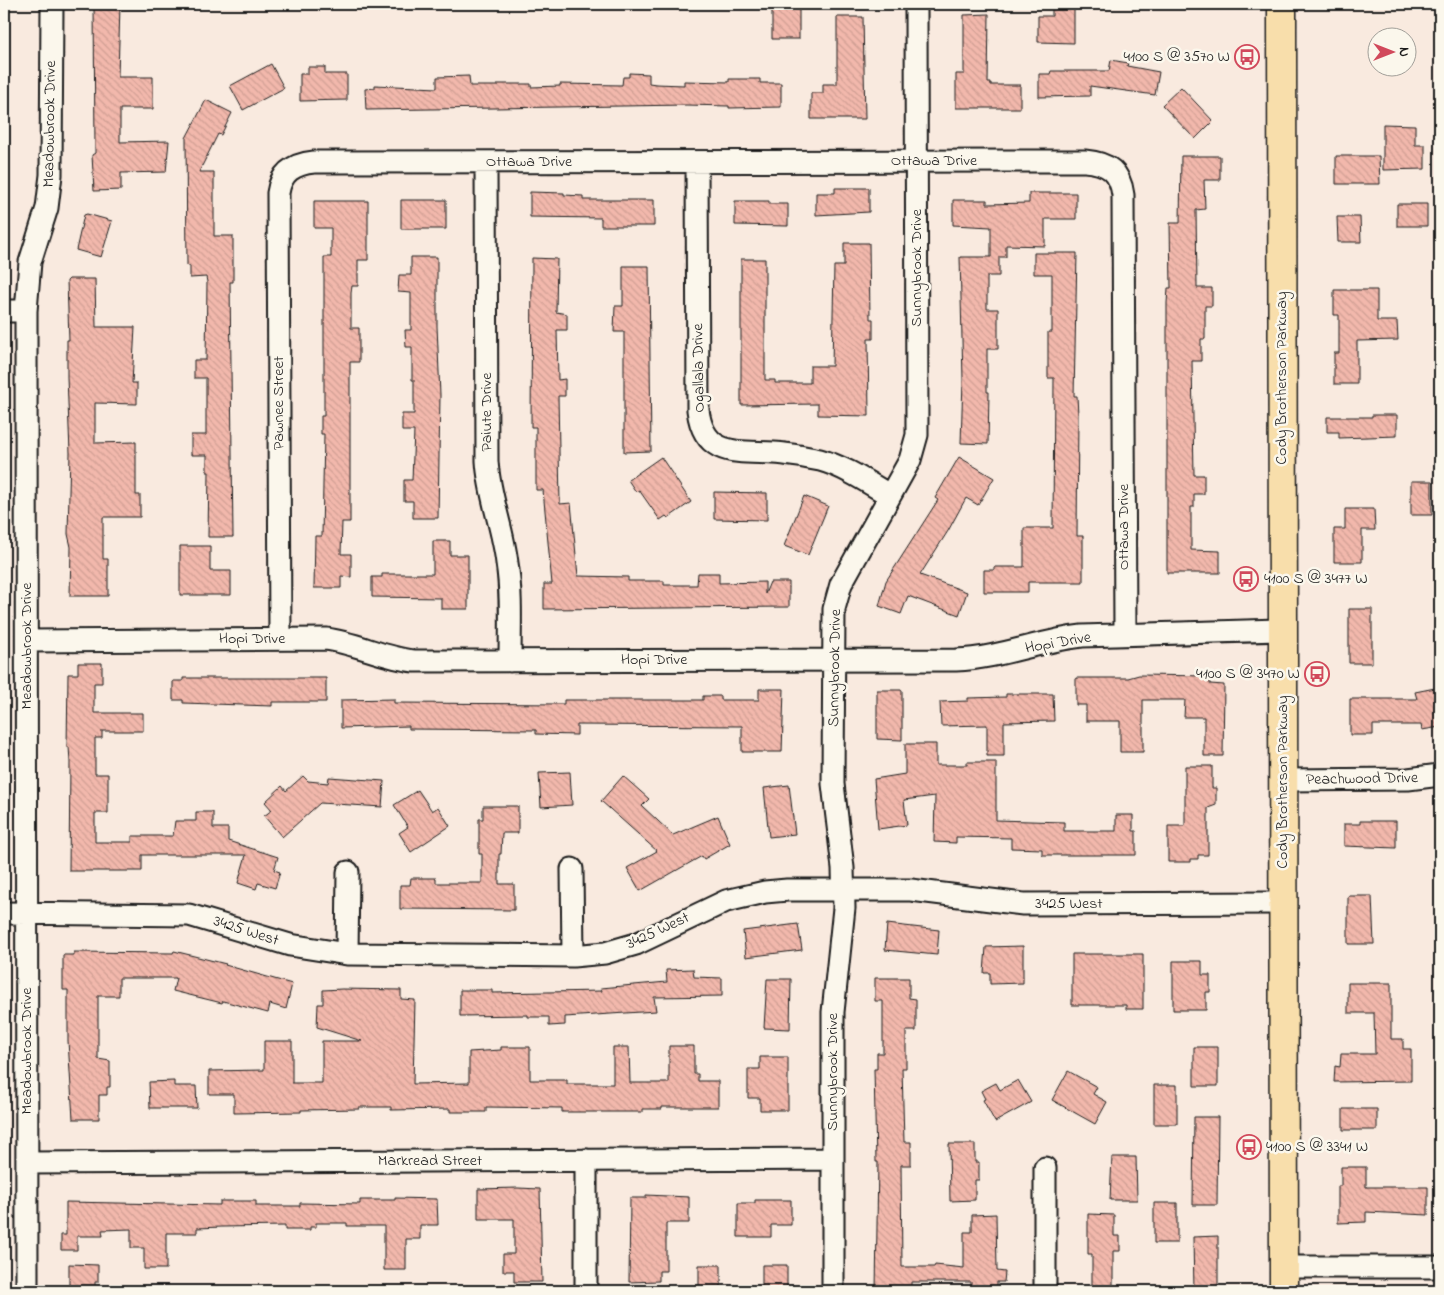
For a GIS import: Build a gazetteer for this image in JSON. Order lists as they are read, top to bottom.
{
  "streets": {
    "main road": ["Cody Brotherson Parkway"],
    "street": [
      "Meadowbrook Drive",
      "Ottawa Drive",
      "Sunnybrook Drive",
      "Ogallala Drive",
      "Pawnee Street",
      "Paiute Drive",
      "Hopi Drive",
      "Peachwood Drive",
      "3425 West",
      "Markread Street"
    ]
  },
  "crossings": [
    ["Meadowbrook Drive", "Hopi Drive"],
    ["Meadowbrook Drive", "3425 West"],
    ["Meadowbrook Drive", "Markread Street"],
    ["Ottawa Drive", "Sunnybrook Drive"],
    ["Ottawa Drive", "Ogallala Drive"],
    ["Ottawa Drive", "Pawnee Street"],
    ["Ottawa Drive", "Paiute Drive"],
    ["Ottawa Drive", "Hopi Drive"],
    ["Sunnybrook Drive", "Ogallala Drive"],
    ["Sunnybrook Drive", "Hopi Drive"],
    ["Sunnybrook Drive", "3425 West"],
    ["Sunnybrook Drive", "Markread Street"],
    ["Cody Brotherson Parkway", "Hopi Drive"],
    ["Cody Brotherson Parkway", "Peachwood Drive"],
    ["Cody Brotherson Parkway", "3425 West"],
    ["Pawnee Street", "Hopi Drive"],
    ["Paiute Drive", "Hopi Drive"]
  ],
  "places": {
    "bus stop": [
      "4100 S @ 3570 W",
      "4100 S @ 3477 W",
      "4100 S @ 3470 W",
      "4100 S @ 3341 W"
    ]
  },
  "north": "right"
}
